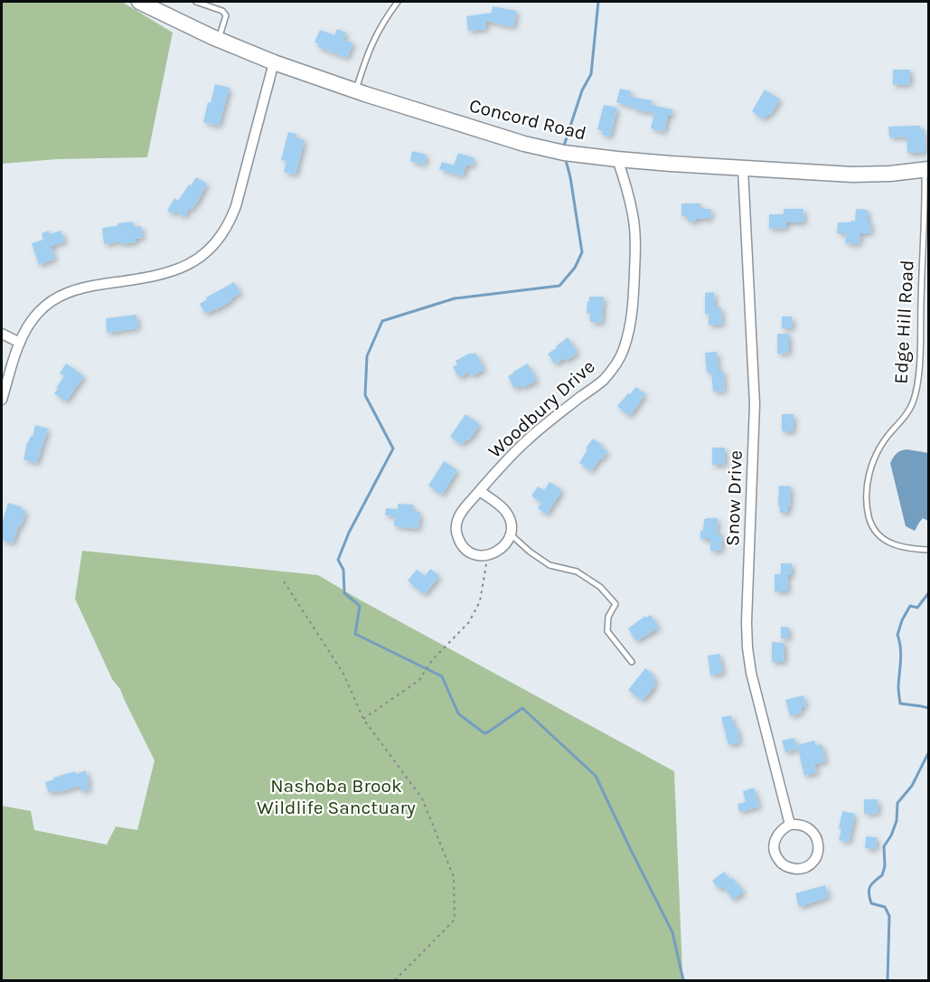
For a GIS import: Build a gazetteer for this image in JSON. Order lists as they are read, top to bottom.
{
  "streets": {
    "main road": ["Concord Road"],
    "street": ["Woodbury Drive", "Snow Drive"],
    "lane": ["Edge Hill Road"]
  },
  "crossings": [
    ["Concord Road", "Edge Hill Road"],
    ["Concord Road", "Woodbury Drive"],
    ["Concord Road", "Snow Drive"]
  ],
  "parks": ["Nashoba Brook Wildlife Sanctuary"]
}
